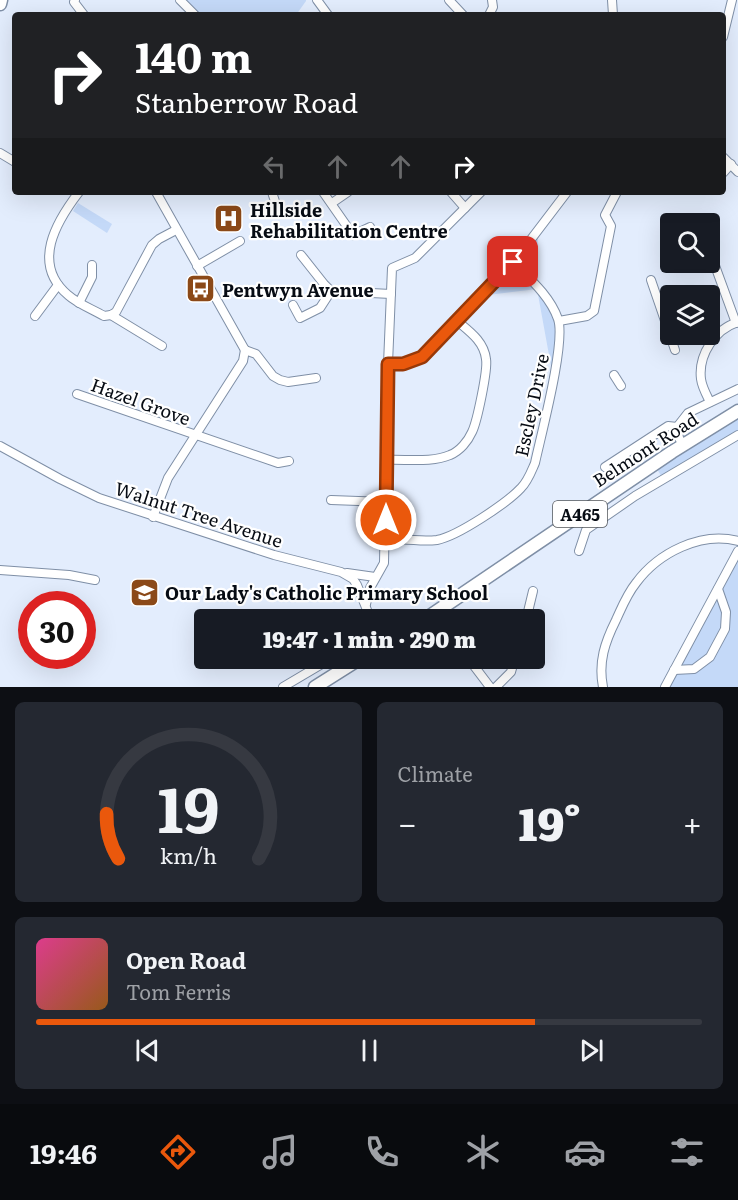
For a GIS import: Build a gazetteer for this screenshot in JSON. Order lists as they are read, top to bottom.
{
  "streets": {
    "highway": ["Belmont Road", "A465"],
    "street": ["Hazel Grove", "Escley Drive", "Walnut Tree Avenue"]
  },
  "crossings": [
    ["Hazel Grove", "Walnut Tree Avenue"]
  ],
  "places": {
    "hospital": ["Hillside Rehabilitation Centre"],
    "bus stop": ["Pentwyn Avenue"],
    "school or university": ["Our Lady's Catholic Primary School"]
  },
  "page": {
    "turn": ["140 m", "Stanberrow Road"],
    "limit": "30",
    "trip": "19:47 · 1 min · 290 m",
    "tile": "Climate",
    "heat": ["−", "19°", "+"],
    "song": ["Open Road", "Tom Ferris"],
    "tabs": "19:46",
    "gauge": ["19", "km/h"]
  }
}
